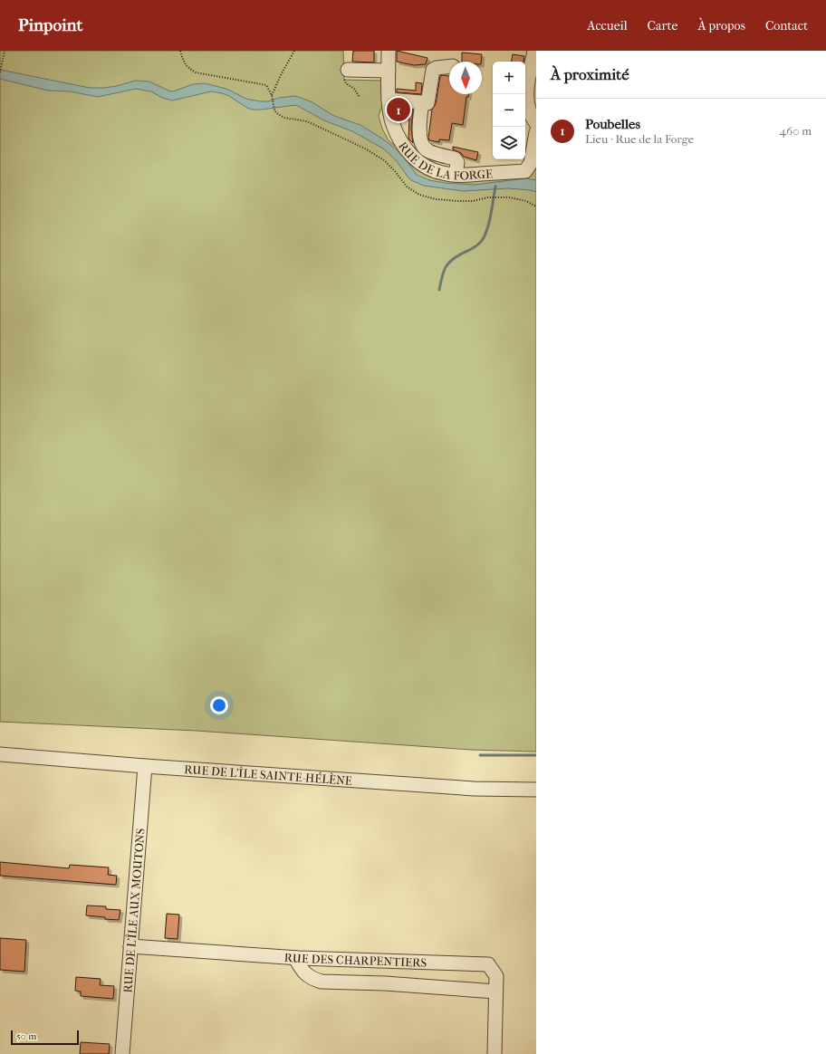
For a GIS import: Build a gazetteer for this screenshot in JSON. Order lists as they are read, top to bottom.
{
  "streets": {
    "street": [
      "RUE DE LA FORGE",
      "RUE DE L'ÎLE SAINTE-HÉLÈNE",
      "RUE DE L'ÎLE AUX MOUTONS",
      "RUE DES CHARPENTIERS"
    ]
  },
  "crossings": [
    ["RUE DE L'ÎLE SAINTE-HÉLÈNE", "RUE DE L'ÎLE AUX MOUTONS"],
    ["RUE DE L'ÎLE AUX MOUTONS", "RUE DES CHARPENTIERS"]
  ],
  "scale_bar": "50 m",
  "north": "bottom",
  "page": {
    "header": "Pinpoint",
    "nav": [
      "Accueil",
      "Carte",
      "À propos",
      "Contact"
    ],
    "heading": "À proximité",
    "map_buttons": ["+", "−"],
    "pins": "1",
    "list": [
      {
        "mark": "1",
        "name": "Poubelles",
        "note": "Lieu · Rue de la Forge",
        "value": "460 m"
      }
    ],
    "scale": "50 m"
  }
}
